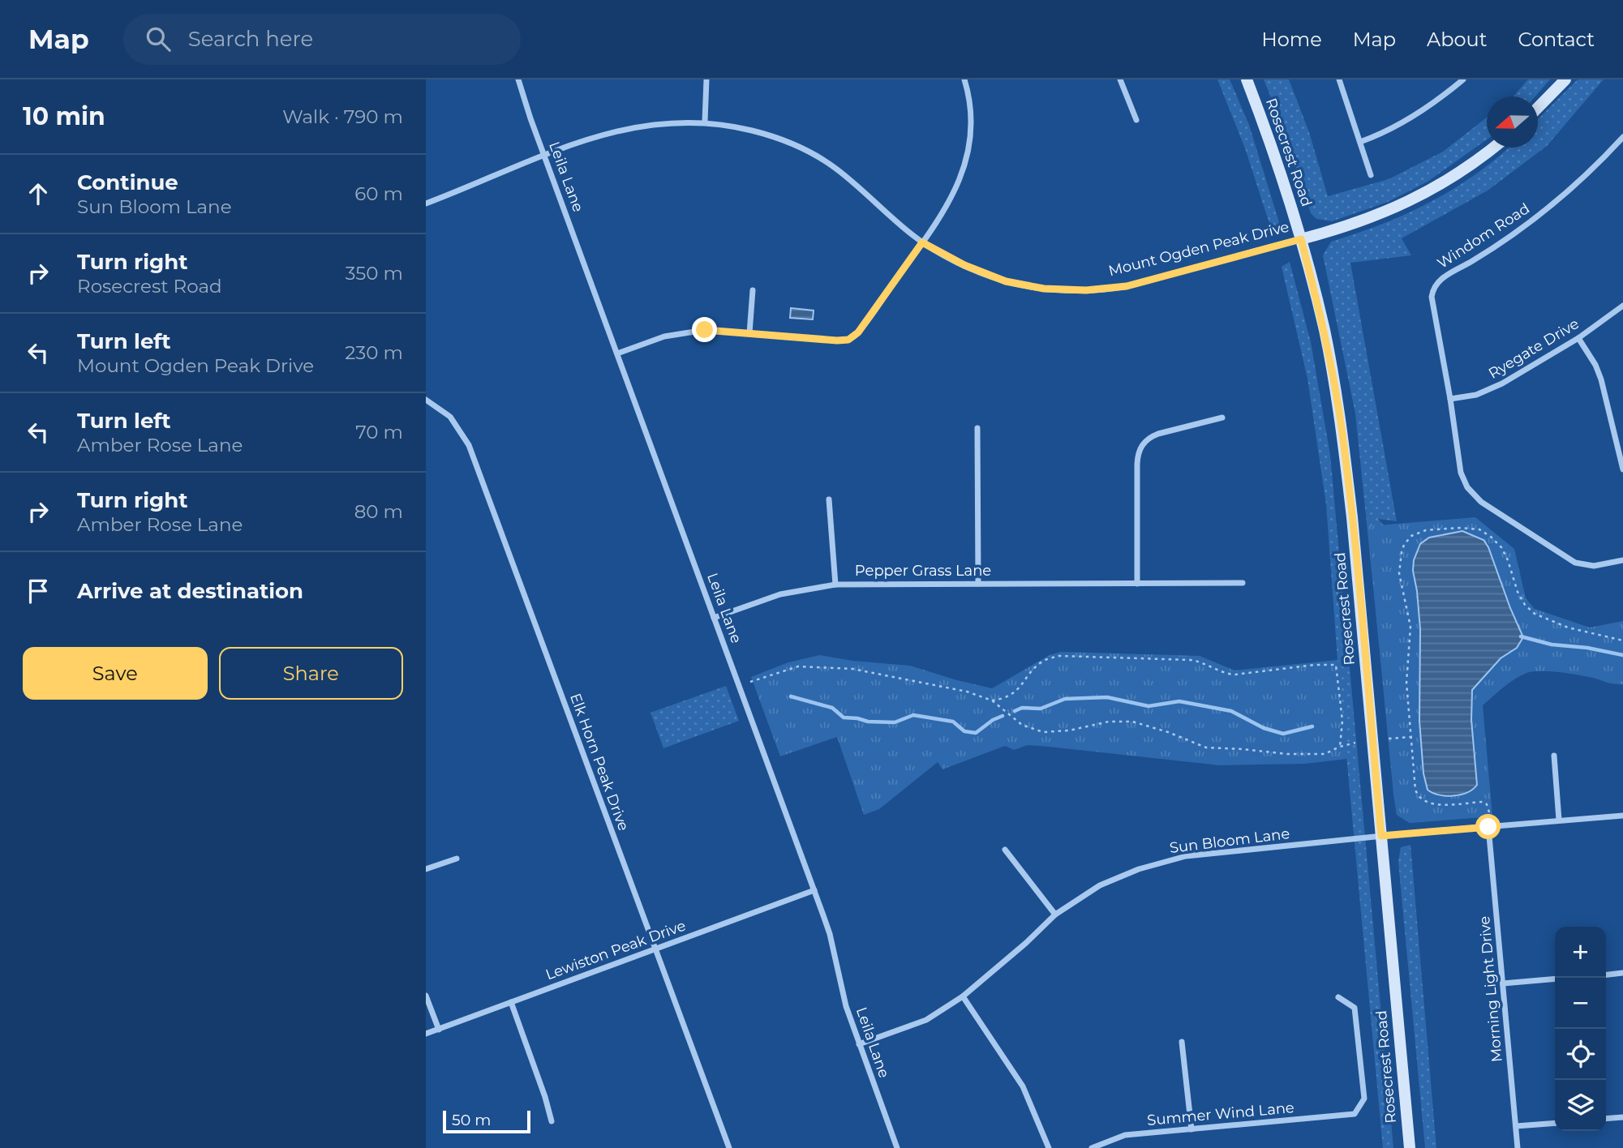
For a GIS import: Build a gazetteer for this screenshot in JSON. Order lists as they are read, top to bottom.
{
  "streets": {
    "main road": ["Rosecrest Road", "Mount Ogden Peak Drive"],
    "street": [
      "Leila Lane",
      "Windom Road",
      "Ryegate Drive",
      "Pepper Grass Lane",
      "Elk Horn Peak Drive",
      "Sun Bloom Lane",
      "Lewiston Peak Drive",
      "Morning Light Drive",
      "Summer Wind Lane"
    ]
  },
  "crossings": [
    ["Rosecrest Road", "Mount Ogden Peak Drive"],
    ["Rosecrest Road", "Sun Bloom Lane"],
    ["Leila Lane", "Mount Ogden Peak Drive"],
    ["Leila Lane", "Pepper Grass Lane"],
    ["Leila Lane", "Sun Bloom Lane"],
    ["Leila Lane", "Lewiston Peak Drive"],
    ["Windom Road", "Ryegate Drive"],
    ["Elk Horn Peak Drive", "Lewiston Peak Drive"],
    ["Sun Bloom Lane", "Morning Light Drive"]
  ],
  "scale_bar": "50 m",
  "north": "left",
  "page": {
    "header": "Map",
    "search": "Search here",
    "nav": [
      "Home",
      "Map",
      "About",
      "Contact"
    ],
    "heading": ["10 min", "Walk · 790 m"],
    "list": [
      ["Continue", "Sun Bloom Lane", "60 m"],
      ["Turn right", "Rosecrest Road", "350 m"],
      ["Turn left", "Mount Ogden Peak Drive", "230 m"],
      ["Turn left", "Amber Rose Lane", "70 m"],
      ["Turn right", "Amber Rose Lane", "80 m"],
      "Arrive at destination"
    ],
    "buttons": ["Save", "Share"],
    "map_buttons": ["+", "−"],
    "scale": "50 m"
  }
}
